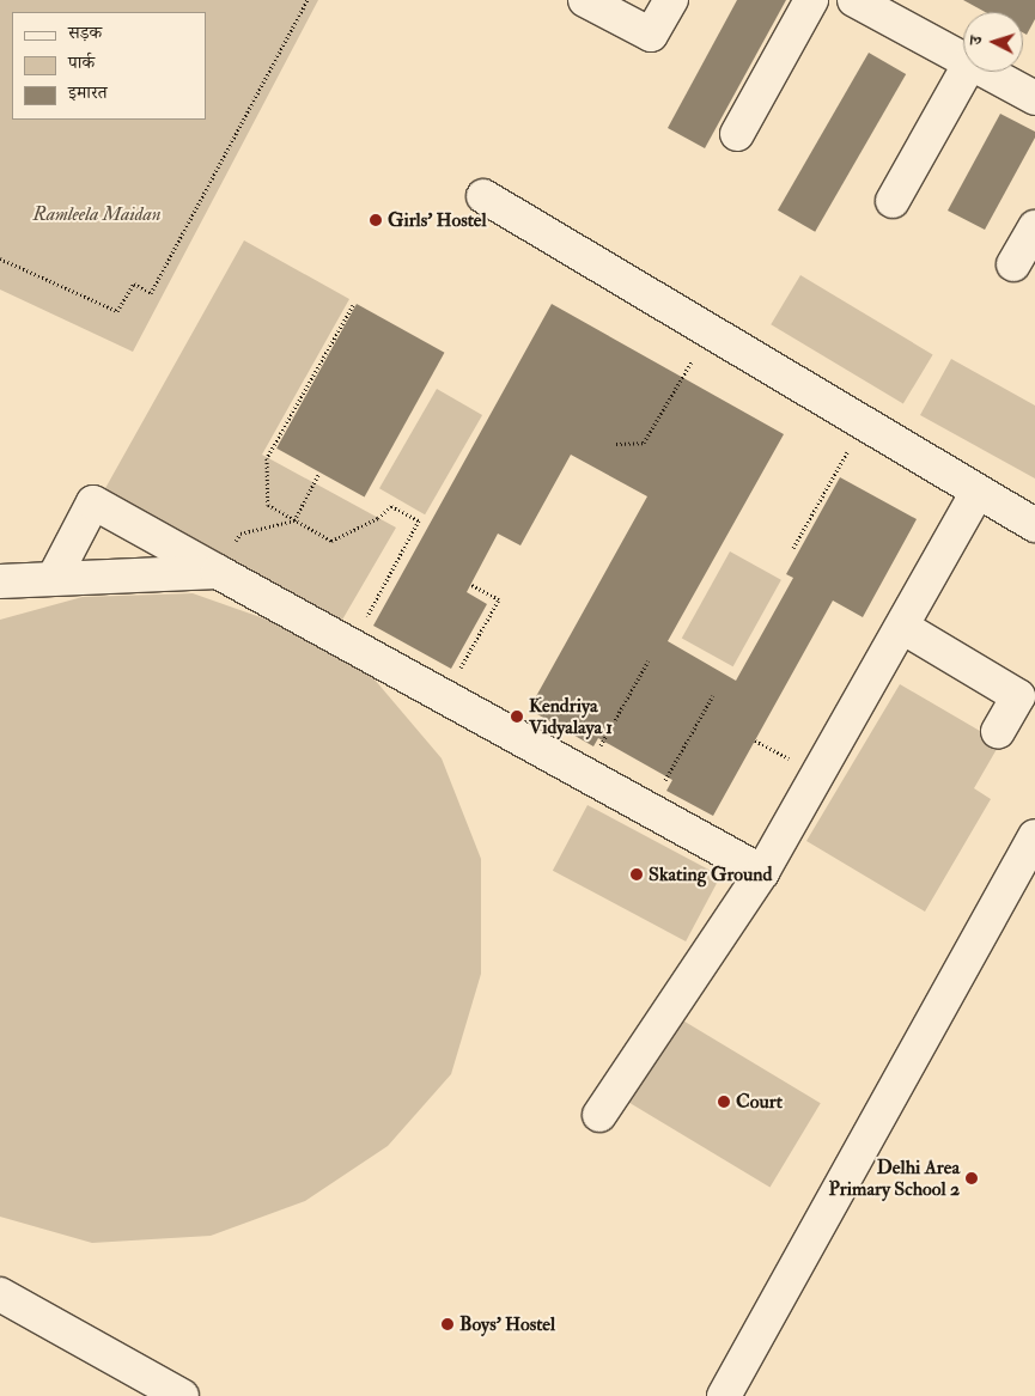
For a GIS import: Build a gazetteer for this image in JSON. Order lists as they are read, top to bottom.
{
  "parks": ["Ramleela Maidan"],
  "places": [
    "Girls' Hostel",
    "Kendriya Vidyalaya 1",
    "Skating Ground",
    "Court",
    "Delhi Area Primary School 2",
    "Boys' Hostel"
  ],
  "legend": ["सड़क", "पार्क", "इमारत"],
  "north": "left"
}
